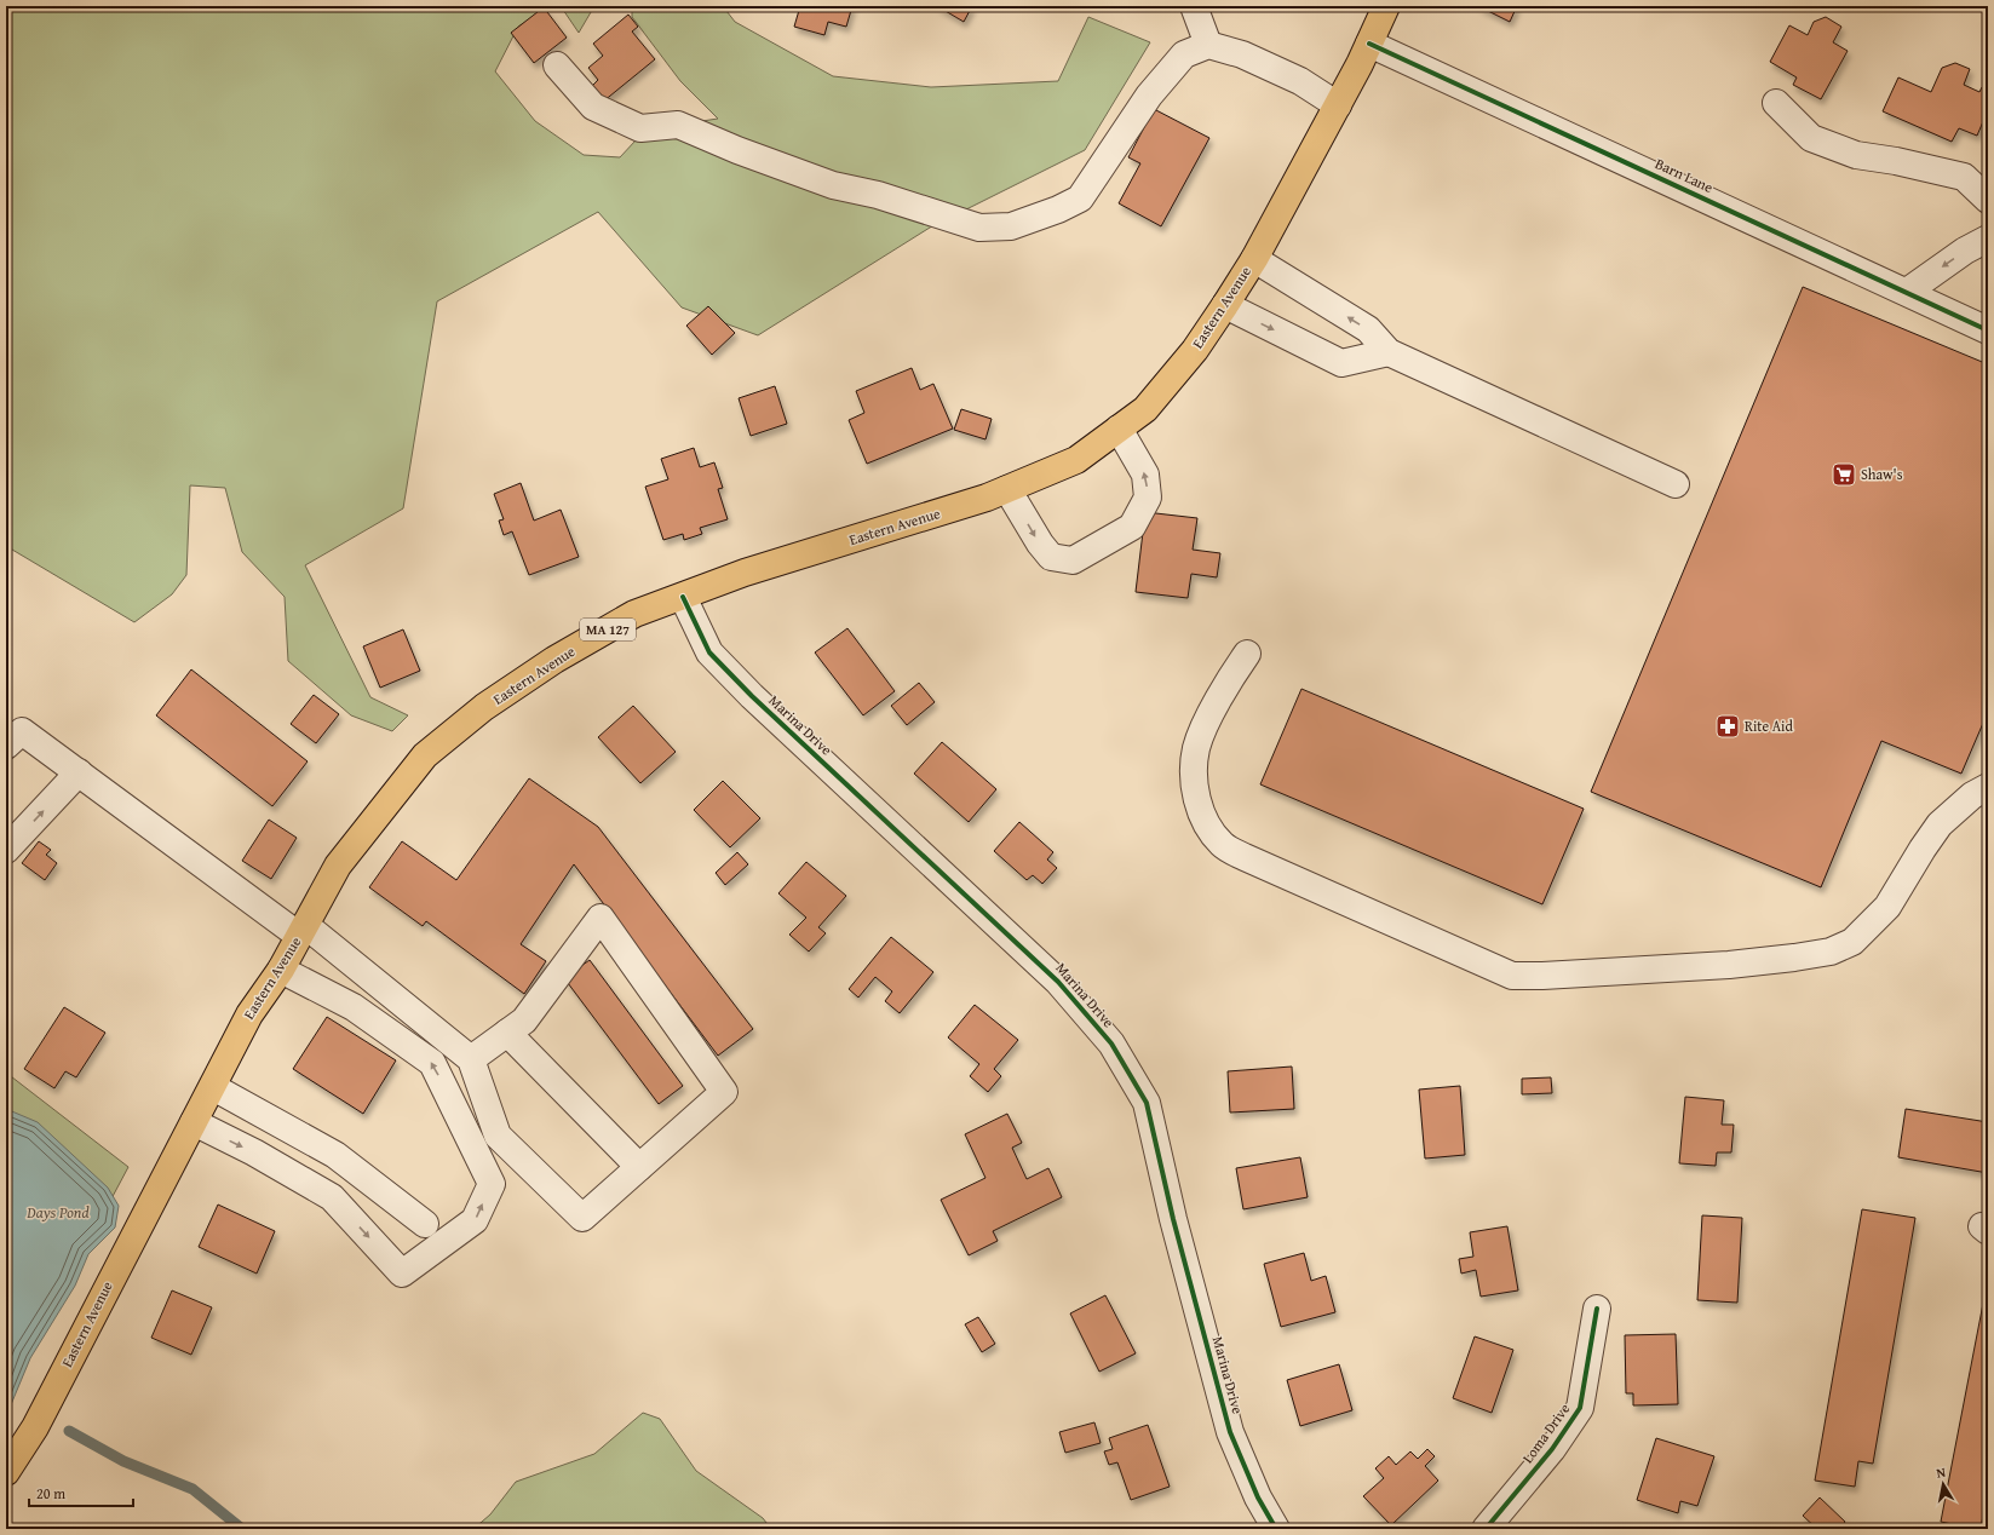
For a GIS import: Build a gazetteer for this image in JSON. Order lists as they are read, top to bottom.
{
  "streets": {
    "main road": ["Eastern Avenue", "MA 127"],
    "street": ["Barn Lane", "Marina Drive", "Loma Drive"]
  },
  "crossings": [
    ["Barn Lane", "Eastern Avenue"],
    ["Eastern Avenue", "Marina Drive"]
  ],
  "water": ["Days Pond"],
  "places": {
    "supermarket": ["Shaw's"],
    "pharmacy": ["Rite Aid"]
  },
  "scale_bar": "20 m",
  "north": "top"
}
